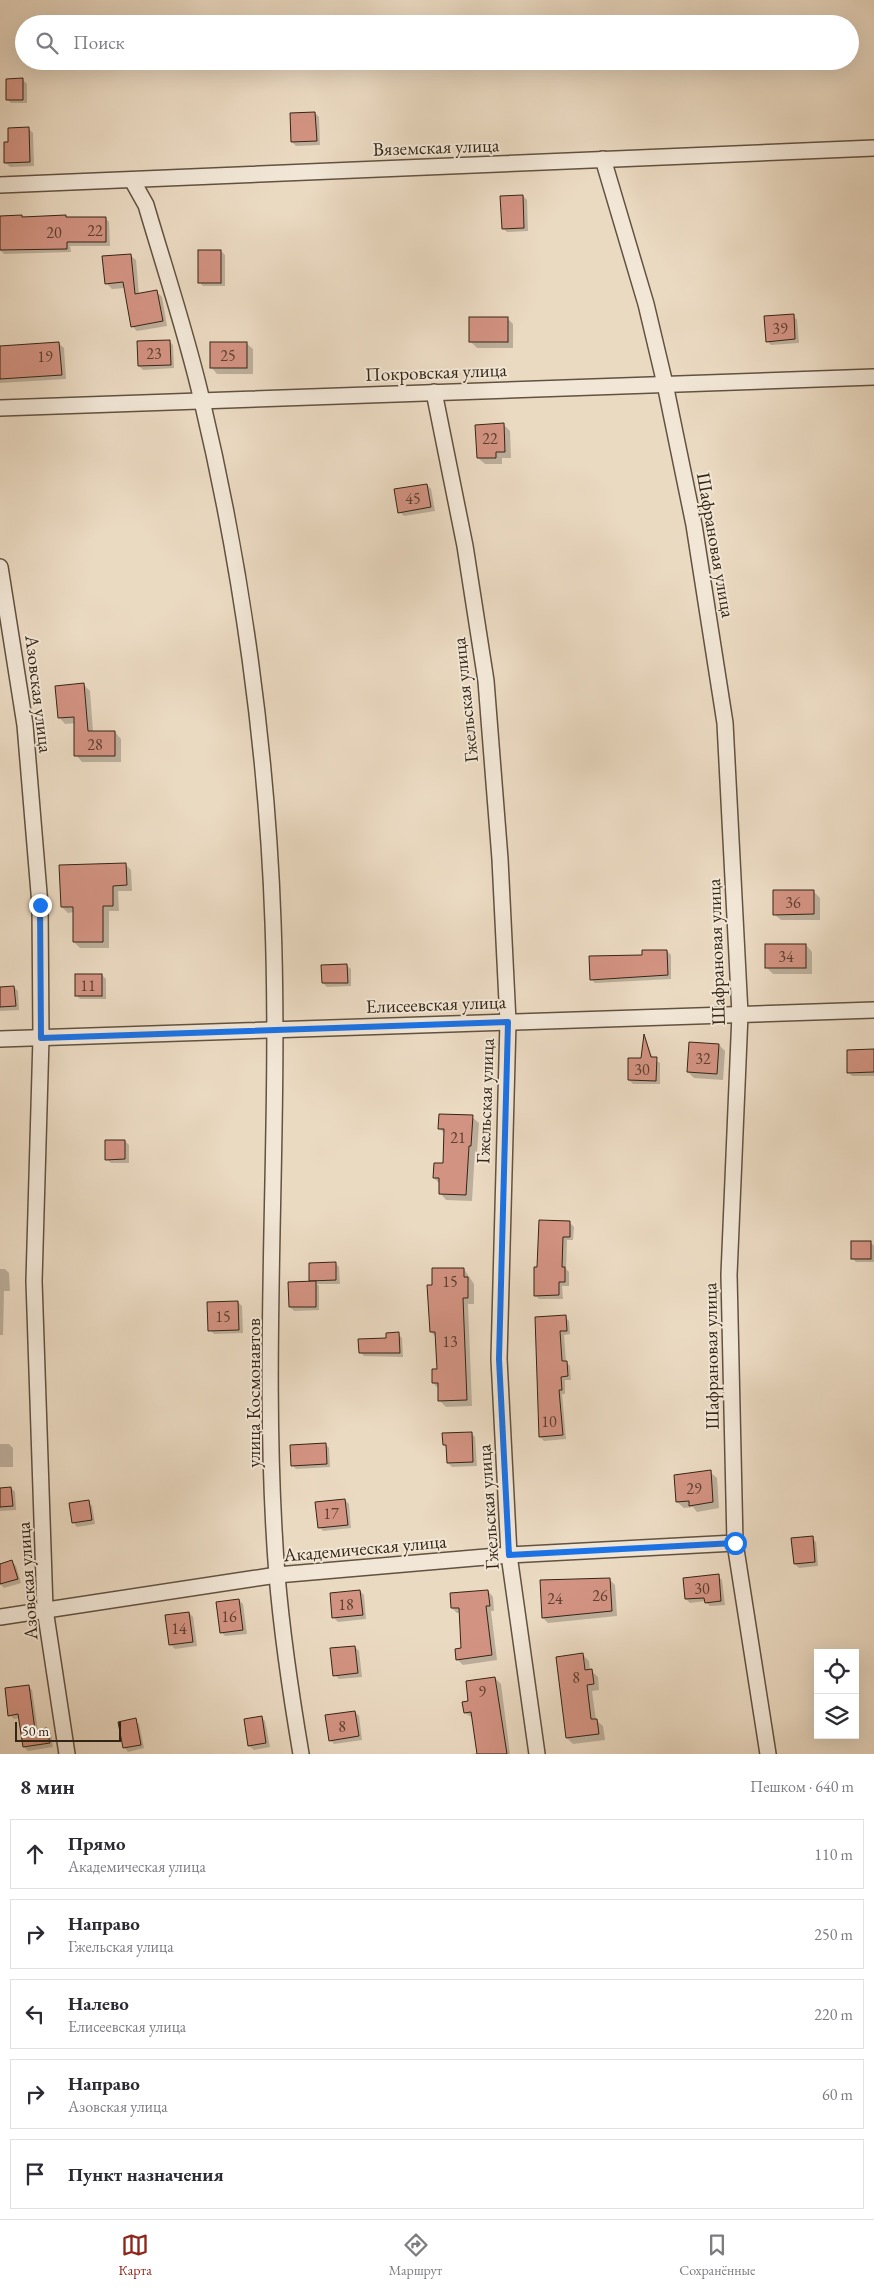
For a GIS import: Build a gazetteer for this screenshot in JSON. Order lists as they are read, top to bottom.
{
  "streets": {
    "street": [
      "Вяземская улица",
      "Покровская улица",
      "Шафрановая улица",
      "Азовская улица",
      "Гжельская улица",
      "Елисеевская улица",
      "улица Космонавтов",
      "Академическая улица"
    ]
  },
  "crossings": [
    ["Вяземская улица", "Шафрановая улица"],
    ["Вяземская улица", "улица Космонавтов"],
    ["Покровская улица", "Шафрановая улица"],
    ["Покровская улица", "Гжельская улица"],
    ["Покровская улица", "улица Космонавтов"],
    ["Шафрановая улица", "Елисеевская улица"],
    ["Шафрановая улица", "Академическая улица"],
    ["Азовская улица", "Елисеевская улица"],
    ["Азовская улица", "Академическая улица"],
    ["Гжельская улица", "Елисеевская улица"],
    ["Гжельская улица", "Академическая улица"],
    ["Елисеевская улица", "улица Космонавтов"],
    ["улица Космонавтов", "Академическая улица"]
  ],
  "house_numbers": [
    "22",
    "20",
    "39",
    "23",
    "25",
    "19",
    "22",
    "45",
    "28",
    "36",
    "34",
    "11",
    "32",
    "30",
    "21",
    "15",
    "15",
    "13",
    "10",
    "29",
    "17",
    "30",
    "26",
    "24",
    "18",
    "16",
    "14",
    "8",
    "9",
    "8"
  ],
  "scale_bar": "50 m",
  "page": {
    "search": "Поиск",
    "scale": "50 m",
    "heading": ["8 мин", "Пешком · 640 m"],
    "list": [
      ["Прямо", "Академическая улица", "110 m"],
      ["Направо", "Гжельская улица", "250 m"],
      ["Налево", "Елисеевская улица", "220 m"],
      ["Направо", "Азовская улица", "60 m"],
      "Пункт назначения"
    ],
    "nav": ["Карта", "Маршрут", "Сохранённые"]
  }
}
